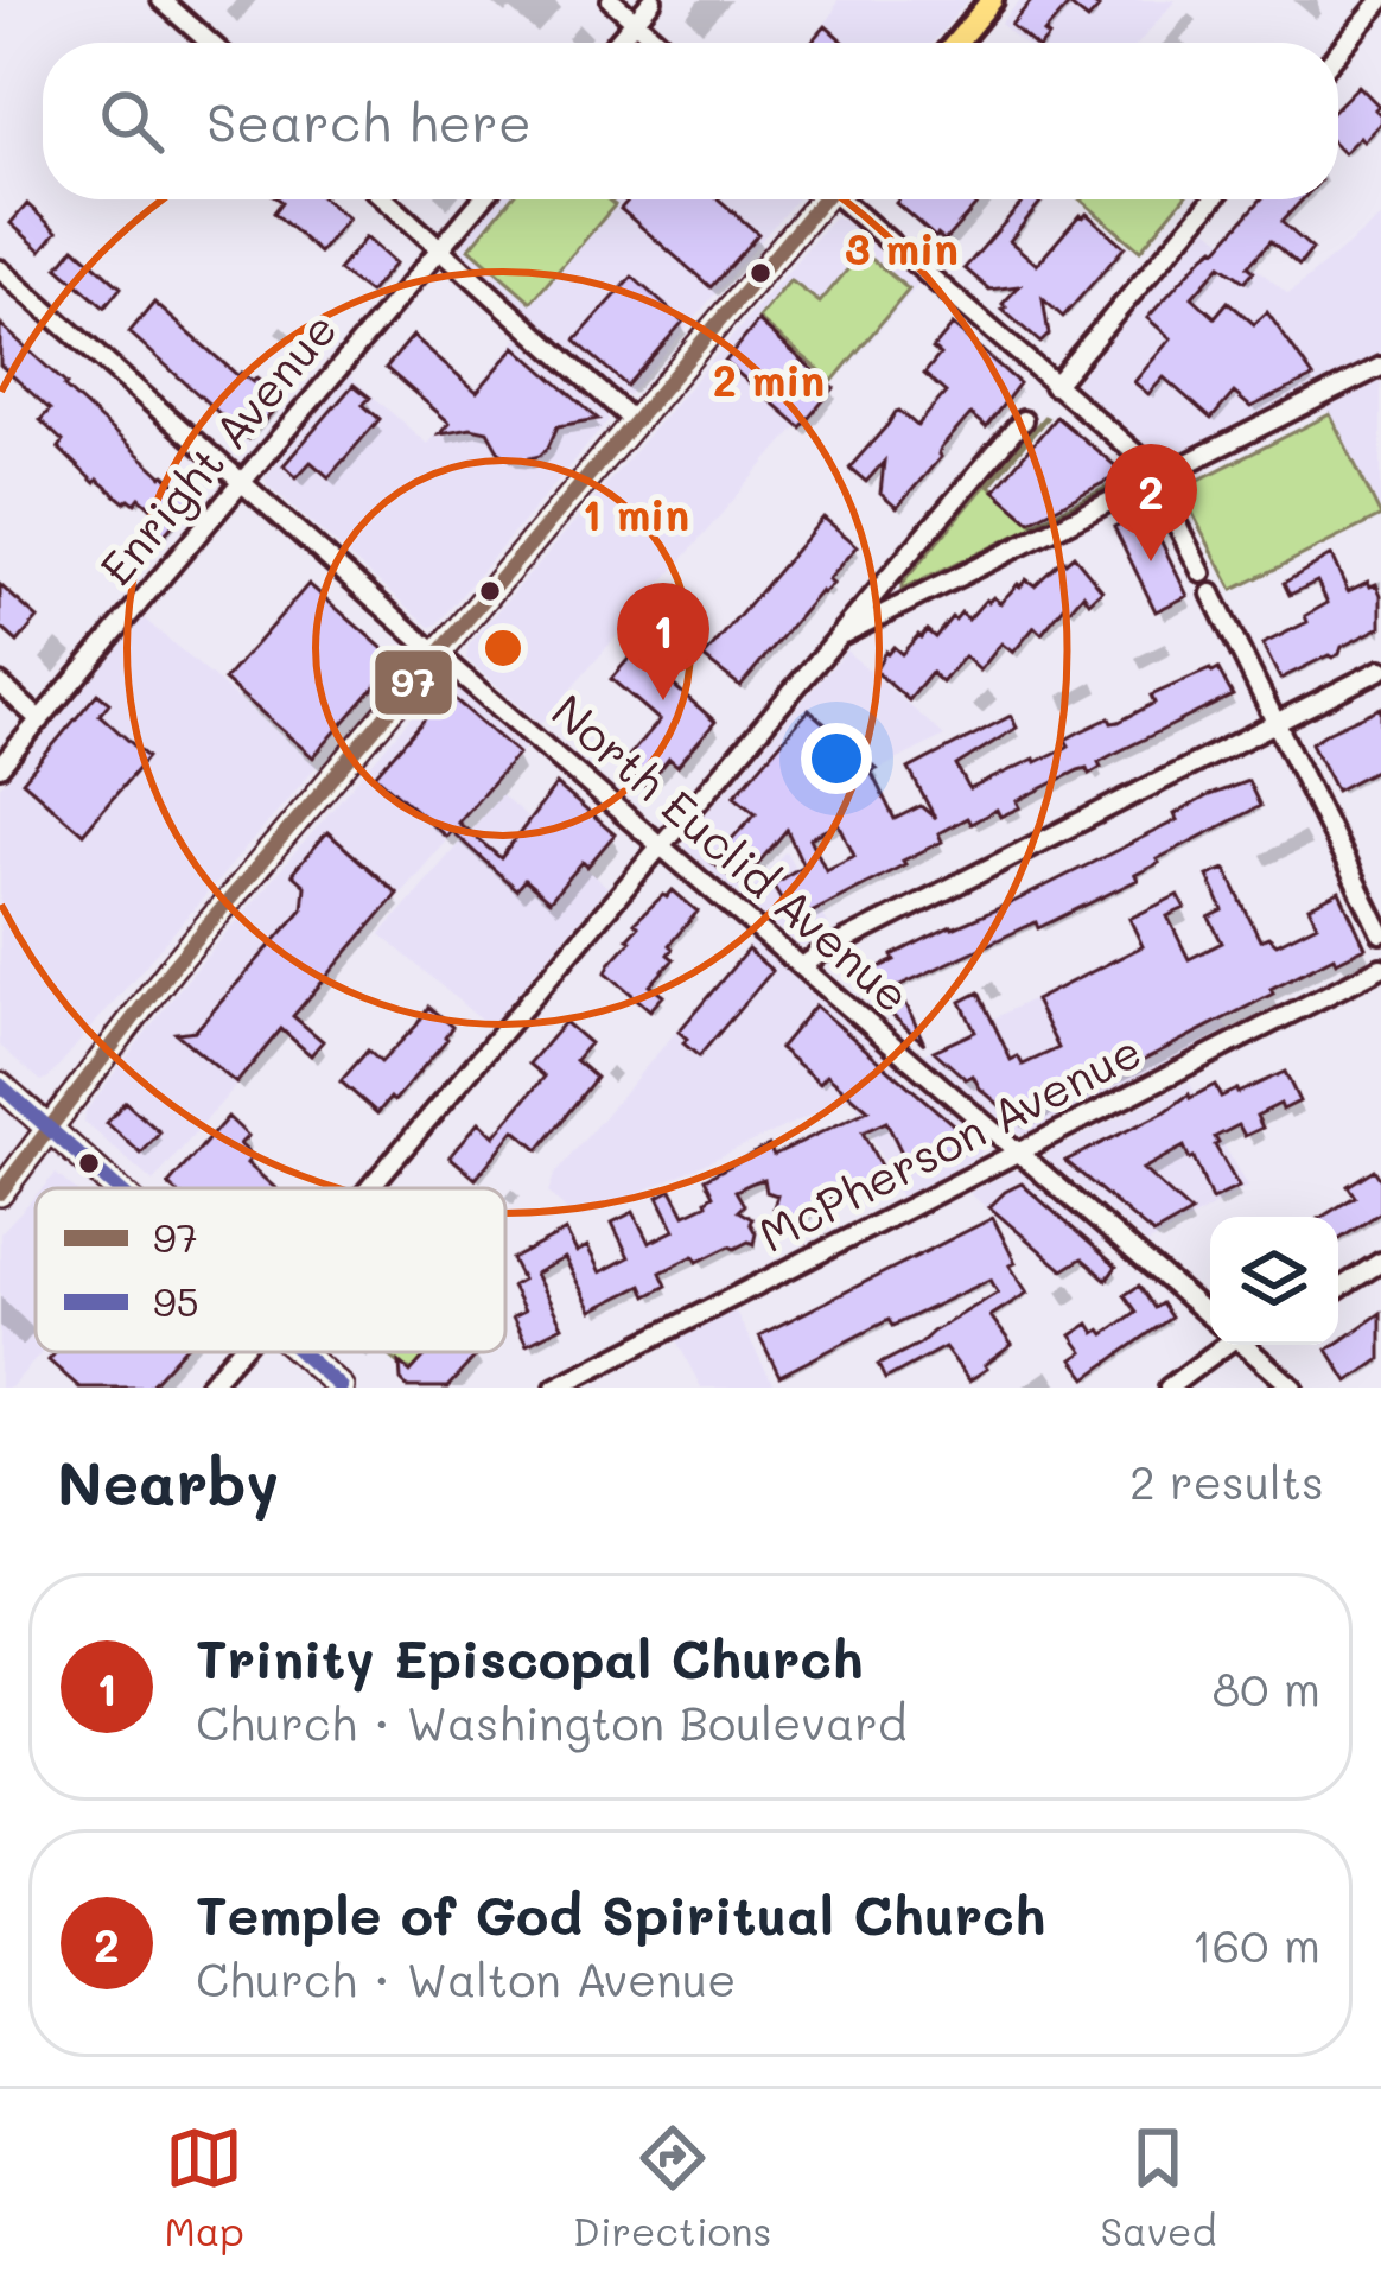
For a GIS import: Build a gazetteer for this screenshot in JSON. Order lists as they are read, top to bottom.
{
  "streets": {
    "street": ["Enright Avenue", "North Euclid Avenue", "McPherson Avenue"]
  },
  "crossings": [
    ["Enright Avenue", "North Euclid Avenue"],
    ["North Euclid Avenue", "McPherson Avenue"]
  ],
  "lines": ["transit line 97", "transit line 95"],
  "legend": ["97", "95"],
  "page": {
    "search": "Search here",
    "pins": ["2", "1"],
    "heading": ["Nearby", "2 results"],
    "list": [
      {
        "mark": "1",
        "name": "Trinity Episcopal Church",
        "note": "Church · Washington Boulevard",
        "value": "80 m"
      },
      {
        "mark": "2",
        "name": "Temple of God Spiritual Church",
        "note": "Church · Walton Avenue",
        "value": "160 m"
      }
    ],
    "nav": ["Map", "Directions", "Saved"]
  },
  "rings": ["3 min", "2 min", "1 min"]
}
